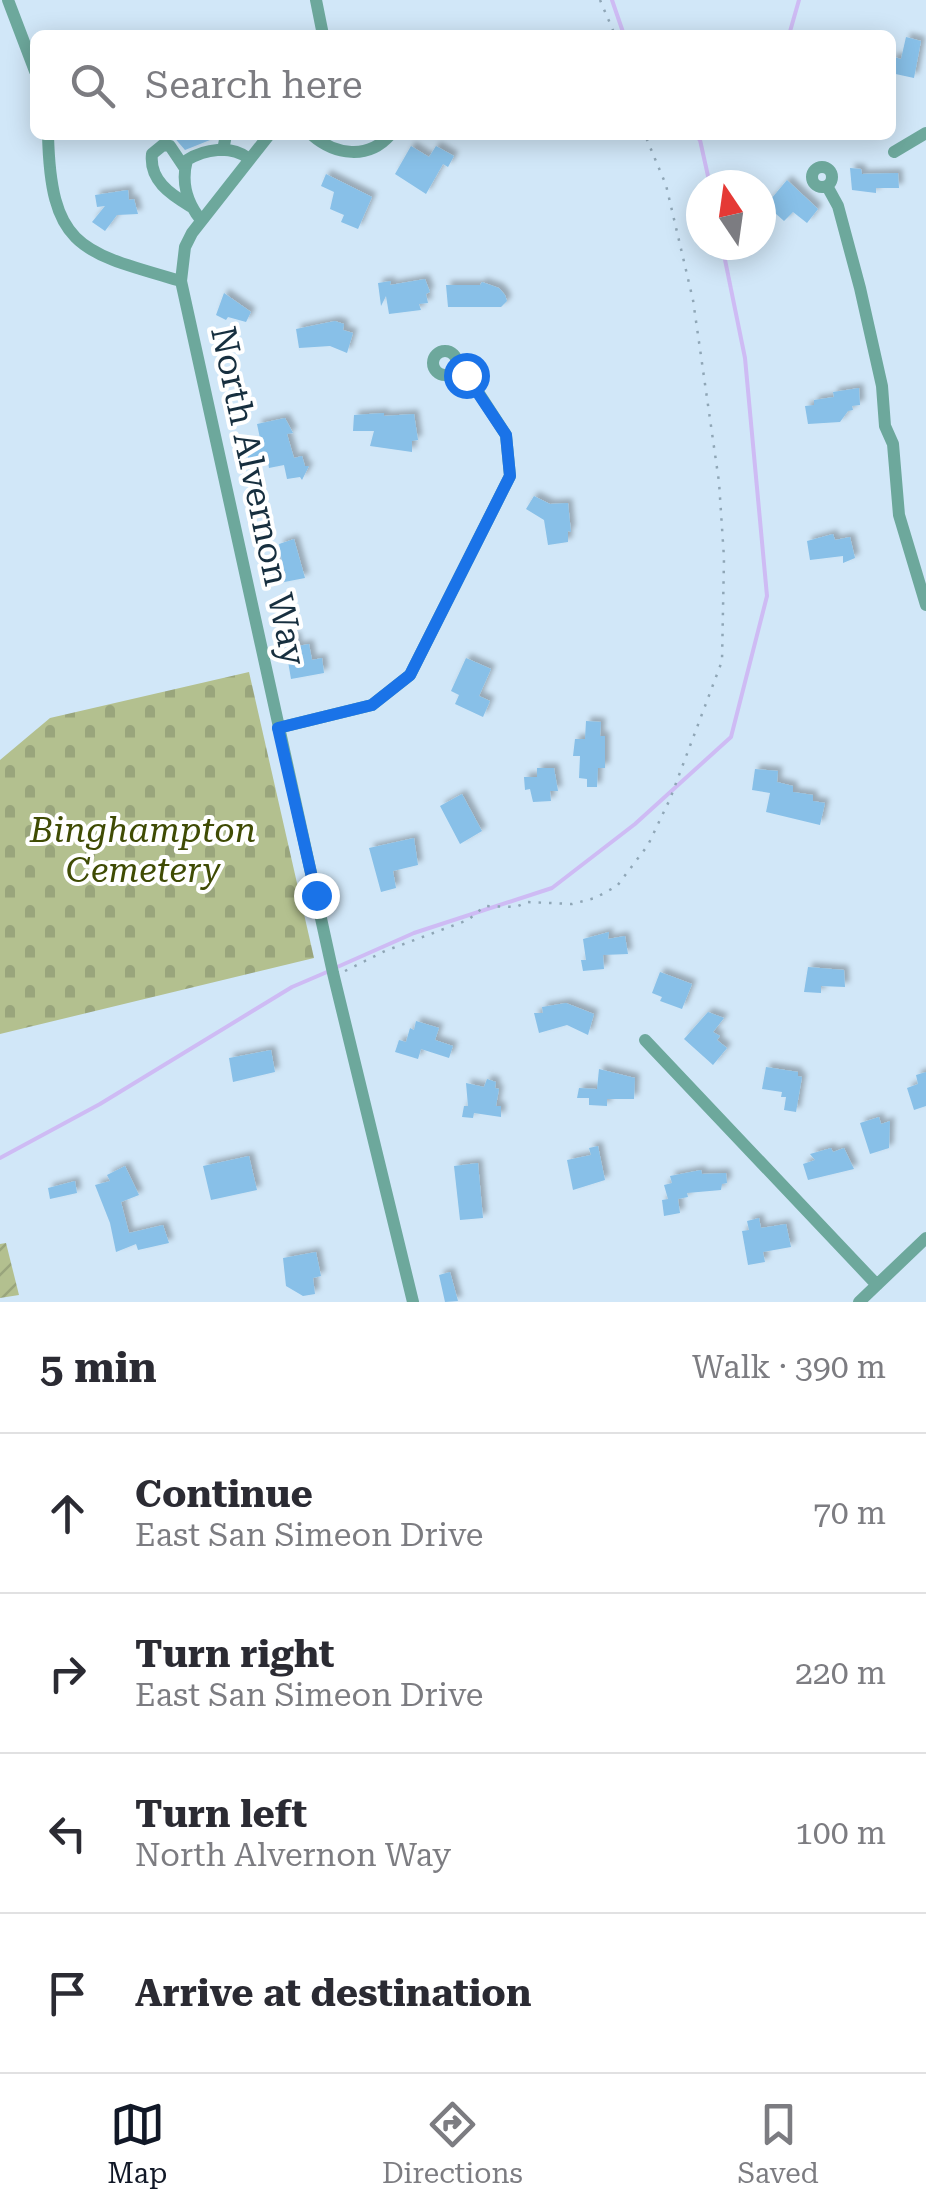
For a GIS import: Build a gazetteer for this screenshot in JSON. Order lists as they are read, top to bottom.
{
  "streets": {
    "street": ["North Alvernon Way"]
  },
  "parks": ["Binghampton Cemetery"],
  "north": "top",
  "page": {
    "search": "Search here",
    "heading": ["5 min", "Walk · 390 m"],
    "list": [
      ["Continue", "East San Simeon Drive", "70 m"],
      ["Turn right", "East San Simeon Drive", "220 m"],
      ["Turn left", "North Alvernon Way", "100 m"],
      "Arrive at destination"
    ],
    "nav": ["Map", "Directions", "Saved"]
  }
}
